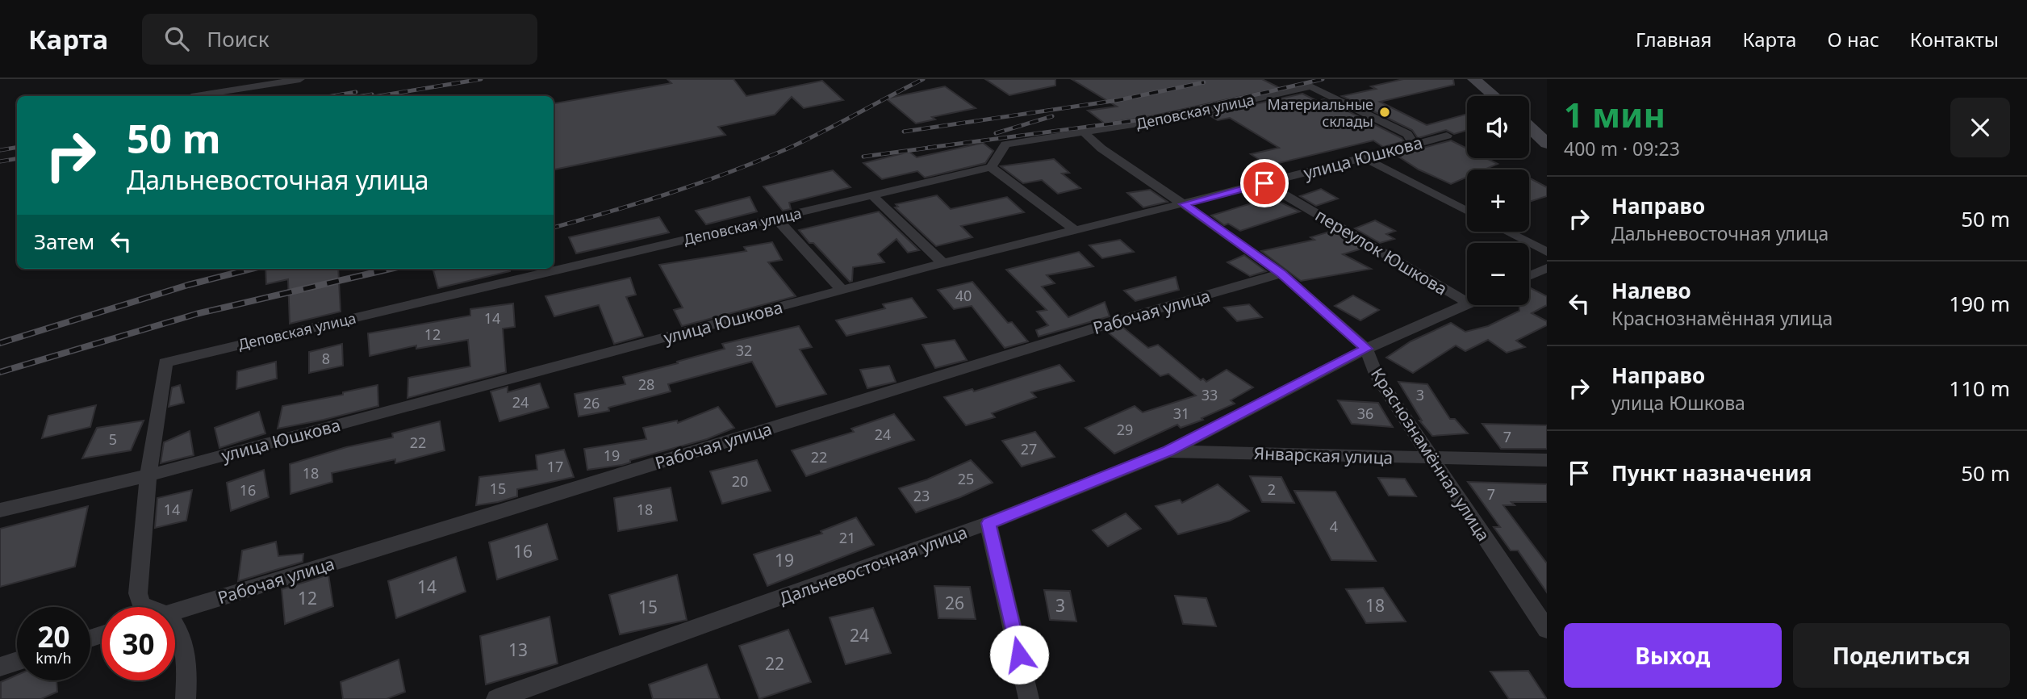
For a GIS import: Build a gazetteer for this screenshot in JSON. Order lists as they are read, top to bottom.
{
  "streets": {
    "street": [
      "Деповская улица",
      "улица Юшкова",
      "переулок Юшкова",
      "Рабочая улица",
      "Краснознамённая улица",
      "Январская улица",
      "Дальневосточная улица"
    ]
  },
  "crossings": [
    ["Деповская улица", "Краснознамённая улица"],
    ["улица Юшкова", "переулок Юшкова"],
    ["улица Юшкова", "Краснознамённая улица"],
    ["Рабочая улица", "Краснознамённая улица"],
    ["Краснознамённая улица", "Январская улица"],
    ["Краснознамённая улица", "Дальневосточная улица"],
    ["Январская улица", "Дальневосточная улица"]
  ],
  "places": ["Материальные склады"],
  "house_numbers": [
    "40",
    "14",
    "12",
    "32",
    "8",
    "28",
    "33",
    "3",
    "24",
    "26",
    "31",
    "36",
    "29",
    "24",
    "7",
    "5",
    "22",
    "27",
    "19",
    "22",
    "17",
    "18",
    "25",
    "20",
    "15",
    "2",
    "16",
    "7",
    "23",
    "14",
    "18",
    "4",
    "21",
    "16",
    "19",
    "14",
    "12",
    "26",
    "3",
    "18",
    "15",
    "24",
    "13",
    "22"
  ],
  "page": {
    "header": "Карта",
    "search": "Поиск",
    "nav": [
      "Главная",
      "Карта",
      "О нас",
      "Контакты"
    ],
    "heading": ["1 мин", "400 m · 09:23"],
    "map_buttons": ["+", "−"],
    "turn": ["50 m", "Дальневосточная улица"],
    "list": [
      {
        "name": "Направо",
        "note": "Дальневосточная улица",
        "value": "50 m"
      },
      {
        "name": "Налево",
        "note": "Краснознамённая улица",
        "value": "190 m"
      },
      {
        "name": "Направо",
        "note": "улица Юшкова",
        "value": "110 m"
      },
      {
        "name": "Пункт назначения",
        "value": "50 m"
      }
    ],
    "then": "Затем",
    "speed": "20 km/h",
    "limit": "30",
    "buttons": ["Выход", "Поделиться"]
  }
}
